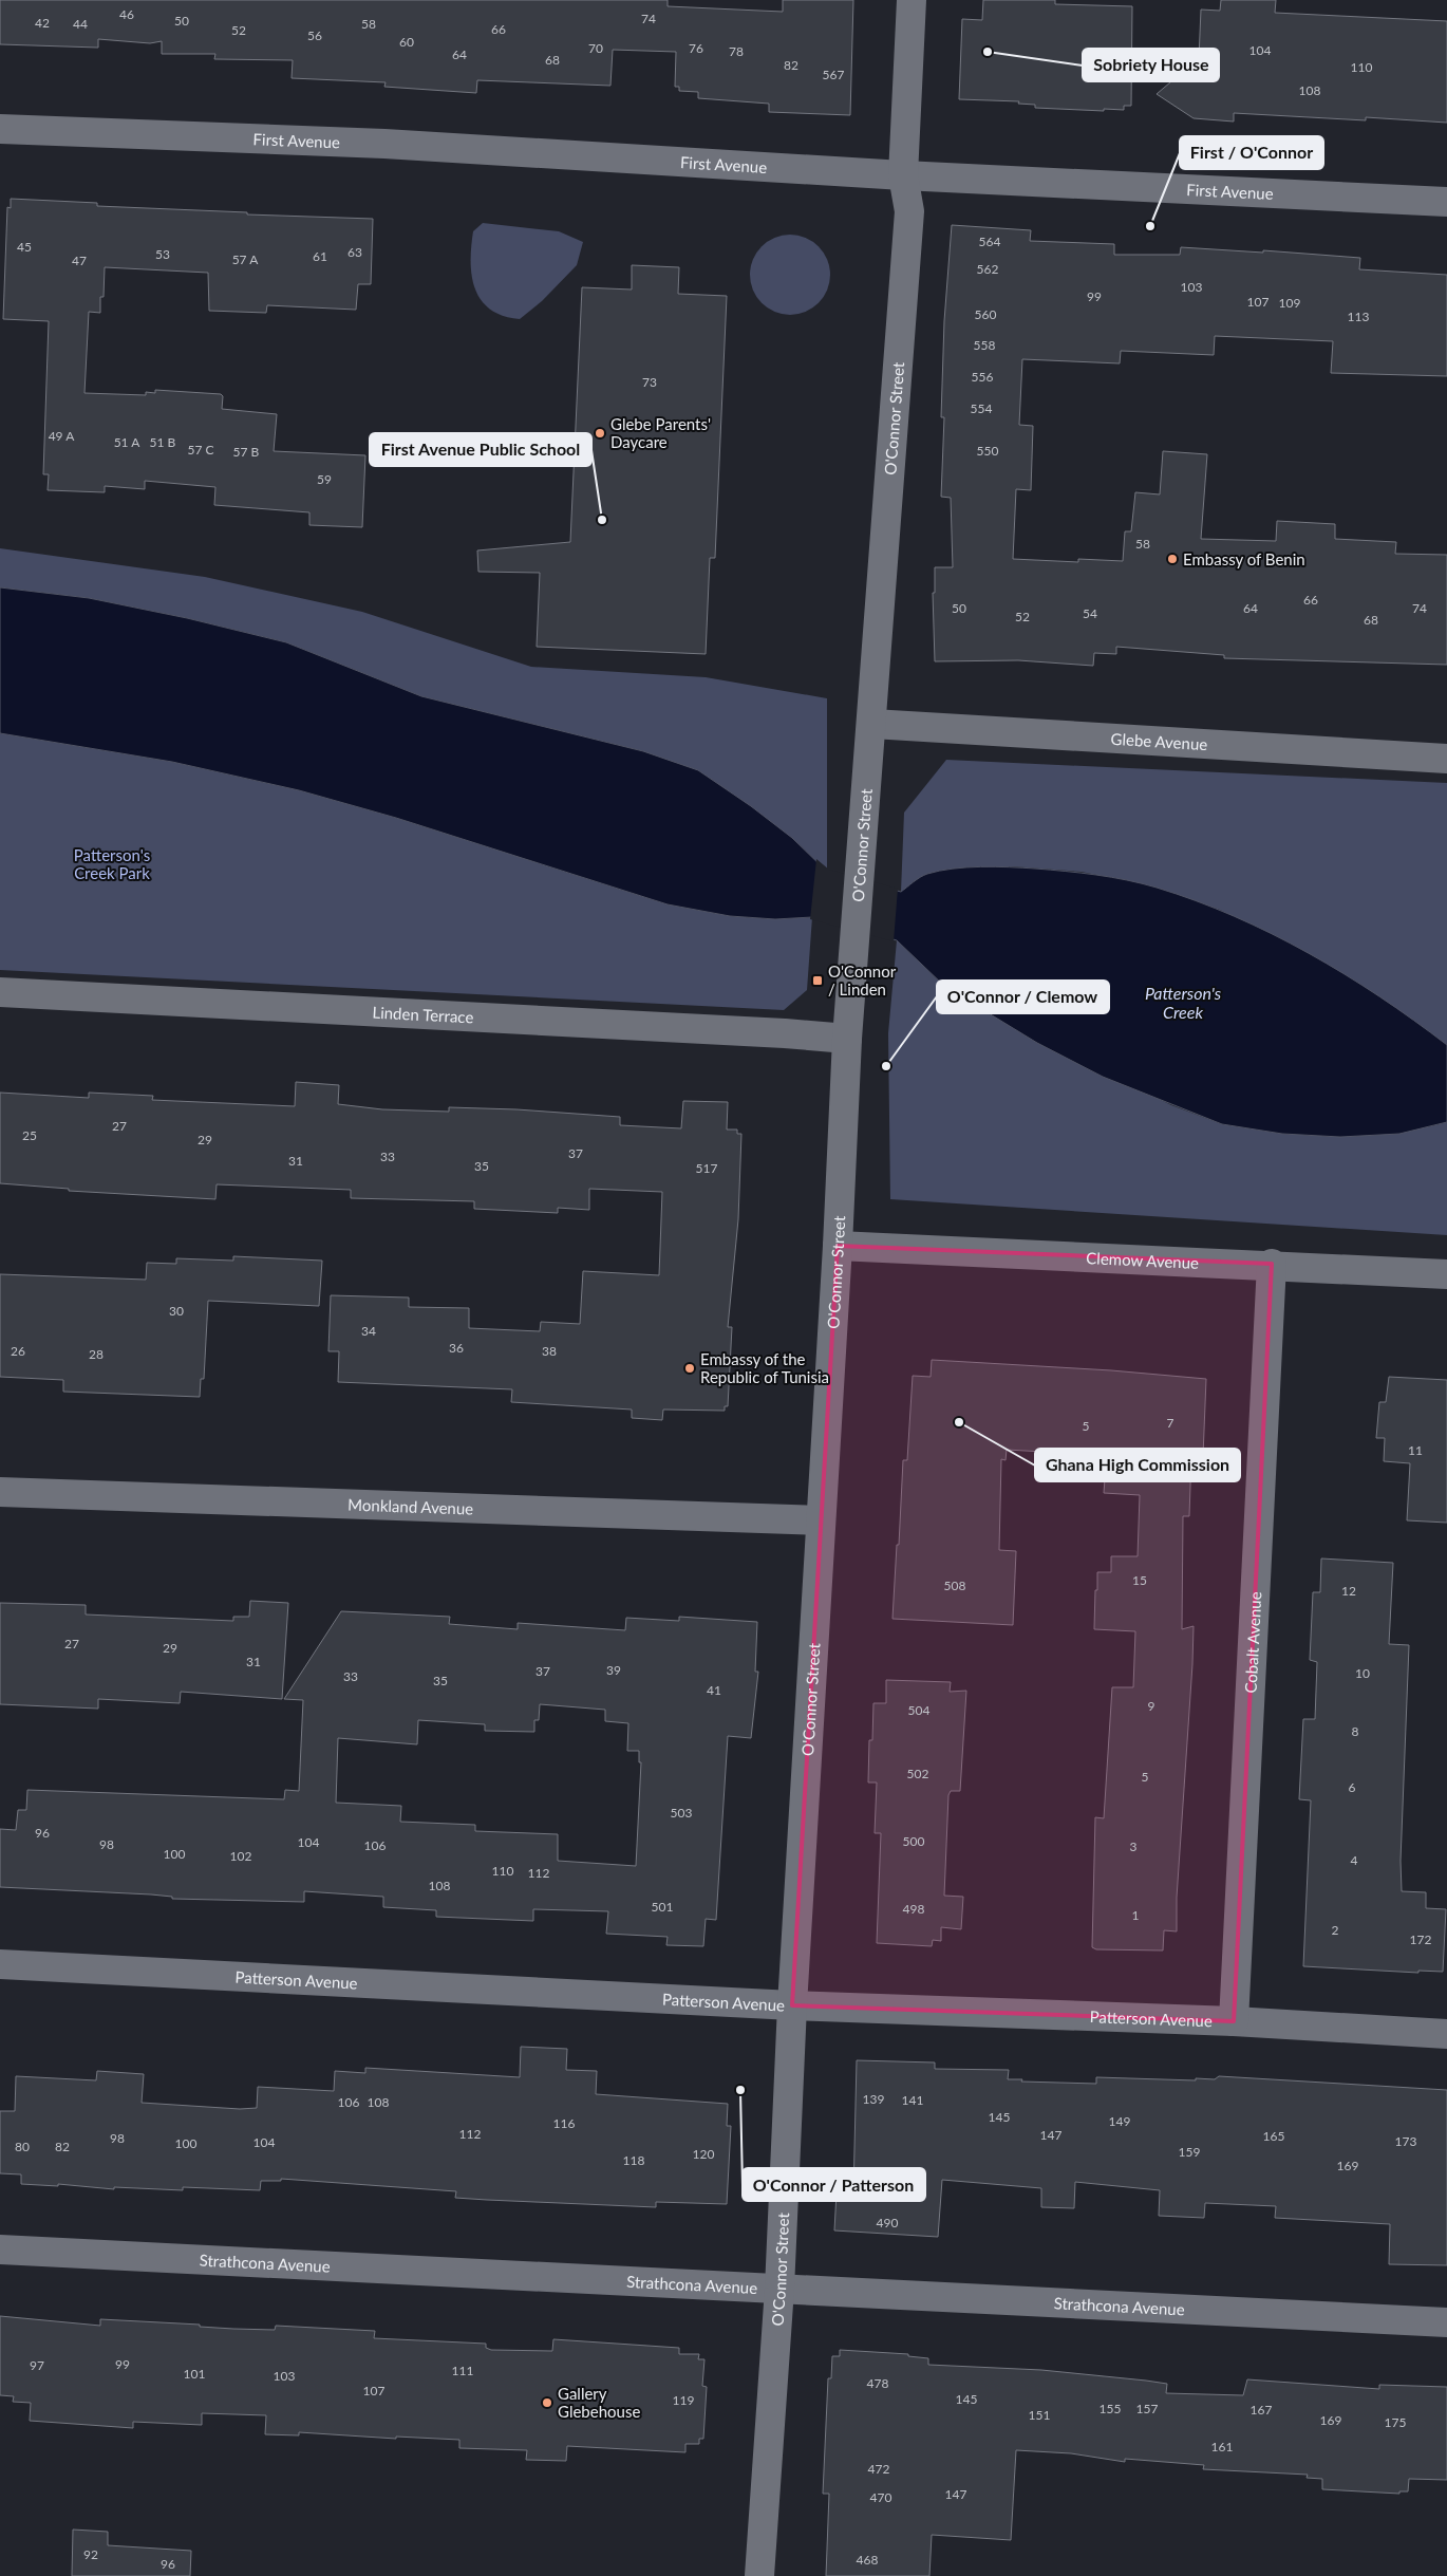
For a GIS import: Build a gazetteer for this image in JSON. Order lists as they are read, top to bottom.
{
  "streets": {
    "street": [
      "First Avenue",
      "O'Connor Street",
      "Glebe Avenue",
      "Linden Terrace",
      "Clemow Avenue",
      "Monkland Avenue",
      "Cobalt Avenue",
      "Patterson Avenue",
      "Strathcona Avenue"
    ]
  },
  "crossings": [
    ["First Avenue", "O'Connor Street"],
    ["O'Connor Street", "Glebe Avenue"],
    ["O'Connor Street", "Linden Terrace"],
    ["O'Connor Street", "Clemow Avenue"],
    ["O'Connor Street", "Monkland Avenue"],
    ["O'Connor Street", "Patterson Avenue"],
    ["O'Connor Street", "Strathcona Avenue"],
    ["Clemow Avenue", "Cobalt Avenue"],
    ["Cobalt Avenue", "Patterson Avenue"]
  ],
  "water": ["Patterson's Creek"],
  "parks": ["Patterson's Creek Park"],
  "places": {
    "other": [
      "Sobriety House",
      "First / O'Connor",
      "Glebe Parents' Daycare",
      "First Avenue Public School",
      "Embassy of Benin",
      "O'Connor / Clemow",
      "Embassy of the Republic of Tunisia",
      "Ghana High Commission",
      "O'Connor / Patterson",
      "Gallery Glebehouse"
    ],
    "transit": ["O'Connor / Linden"]
  },
  "house_numbers": [
    "46",
    "74",
    "50",
    "42",
    "44",
    "58",
    "66",
    "52",
    "56",
    "60",
    "70",
    "76",
    "104",
    "78",
    "64",
    "68",
    "82",
    "110",
    "567",
    "108",
    "564",
    "45",
    "63",
    "53",
    "61",
    "57 A",
    "47",
    "562",
    "103",
    "99",
    "107",
    "109",
    "560",
    "113",
    "558",
    "556",
    "73",
    "554",
    "49 A",
    "51 A",
    "51 B",
    "57 C",
    "550",
    "57 B",
    "59",
    "58",
    "66",
    "50",
    "64",
    "74",
    "54",
    "52",
    "68",
    "27",
    "25",
    "29",
    "37",
    "33",
    "31",
    "35",
    "517",
    "30",
    "34",
    "36",
    "26",
    "38",
    "28",
    "7",
    "5",
    "11",
    "15",
    "508",
    "12",
    "27",
    "29",
    "31",
    "39",
    "37",
    "10",
    "33",
    "35",
    "41",
    "9",
    "504",
    "8",
    "502",
    "5",
    "6",
    "503",
    "96",
    "500",
    "104",
    "98",
    "106",
    "3",
    "100",
    "102",
    "4",
    "110",
    "112",
    "108",
    "501",
    "498",
    "1",
    "2",
    "172",
    "139",
    "141",
    "106",
    "108",
    "145",
    "149",
    "116",
    "112",
    "147",
    "165",
    "98",
    "173",
    "104",
    "100",
    "80",
    "82",
    "159",
    "120",
    "118",
    "169",
    "490",
    "99",
    "97",
    "111",
    "101",
    "103",
    "478",
    "107",
    "145",
    "119",
    "155",
    "157",
    "167",
    "151",
    "169",
    "175",
    "161",
    "472",
    "147",
    "470",
    "92",
    "468",
    "96"
  ]
}
